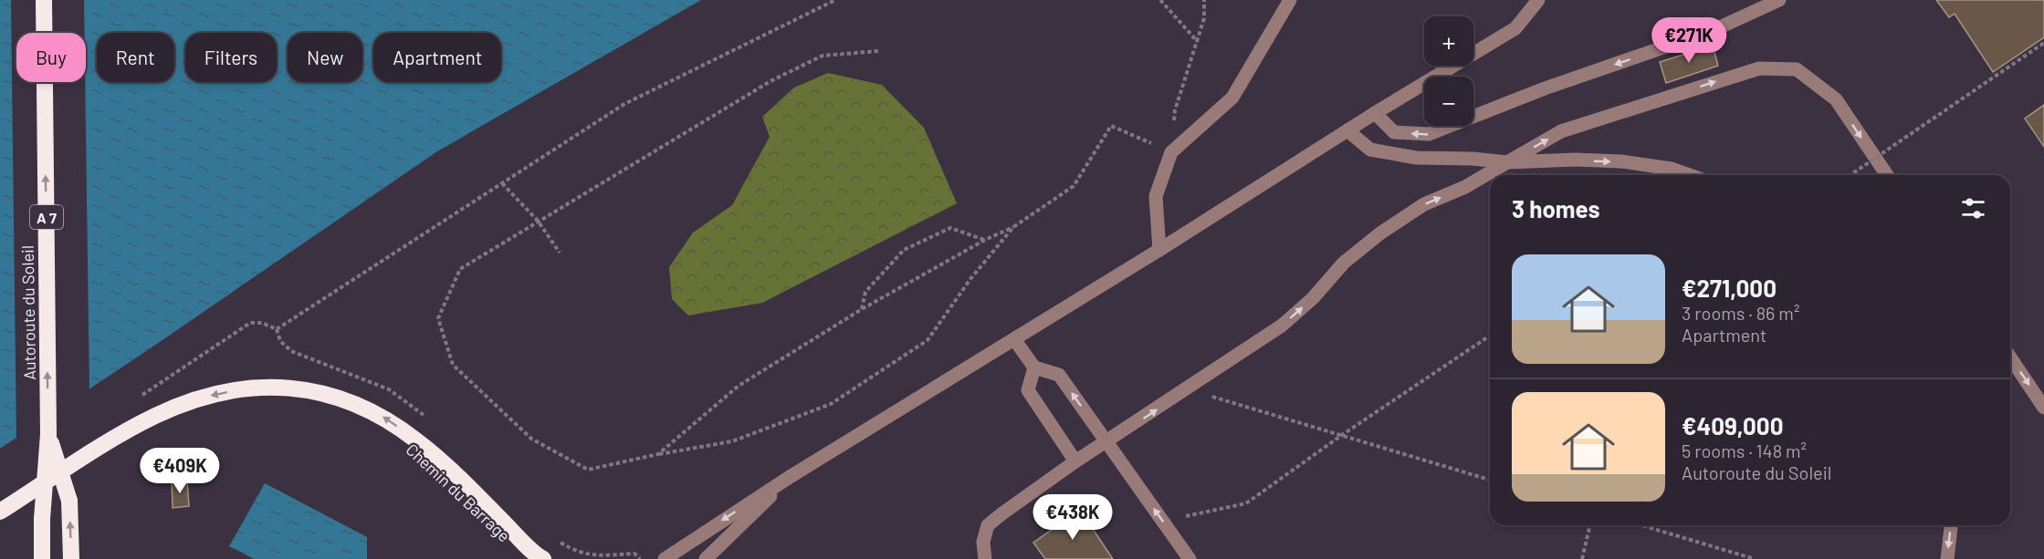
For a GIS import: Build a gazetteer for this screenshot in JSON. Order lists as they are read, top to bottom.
{
  "streets": {
    "highway": ["A 7", "Autoroute du Soleil"]
  },
  "one_way": ["Autoroute du Soleil"],
  "page": {
    "map_buttons": ["+", "−"],
    "price": ["€271K", "€409K", "€438K"],
    "chip": [
      "Buy",
      "Rent",
      "Filters",
      "New",
      "Apartment"
    ],
    "heading": "3 homes",
    "list": [
      {
        "name": "€271,000",
        "note": "3 rooms · 86 m² · Apartment"
      },
      {
        "name": "€409,000",
        "note": "5 rooms · 148 m² · Autoroute du Soleil"
      }
    ]
  }
}
